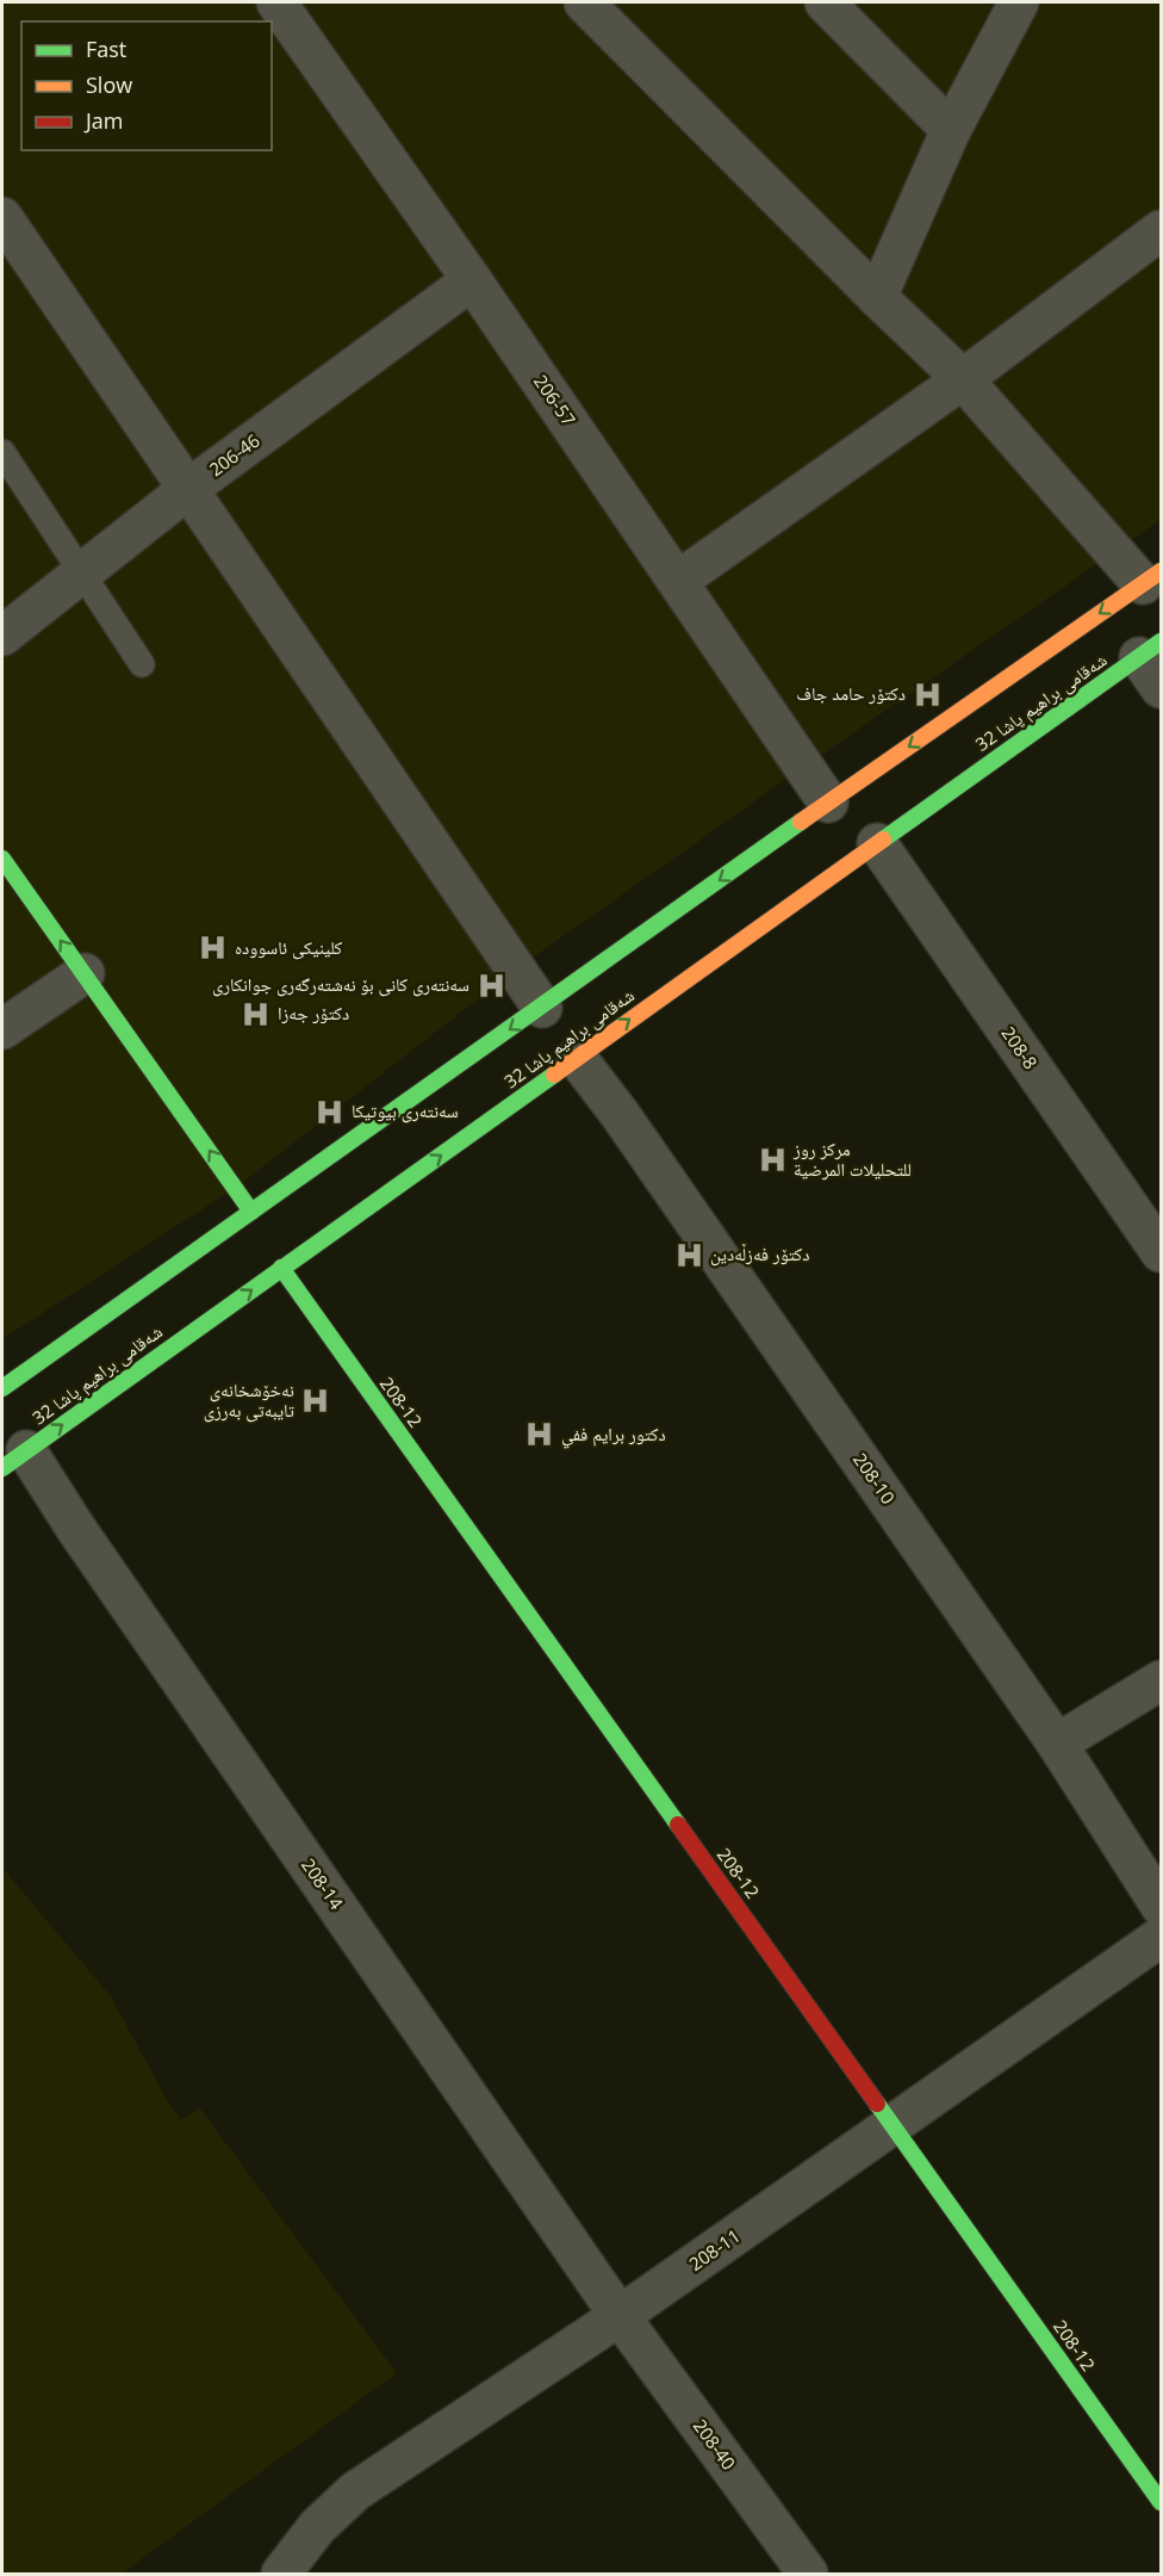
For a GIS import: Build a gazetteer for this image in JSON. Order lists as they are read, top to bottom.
{
  "streets": {
    "main road": ["شەقامی براهیم پاشا 32", "208-12"],
    "street": [
      "206-57",
      "206-46",
      "208-8",
      "208-10",
      "208-14",
      "208-11",
      "208-40"
    ]
  },
  "crossings": [
    ["206-57", "206-46"],
    ["شەقامی براهیم پاشا 32", "208-8"],
    ["شەقامی براهیم پاشا 32", "208-12"],
    ["شەقامی براهیم پاشا 32", "208-10"],
    ["شەقامی براهیم پاشا 32", "208-14"],
    ["208-12", "208-11"],
    ["208-14", "208-11"],
    ["208-14", "208-40"],
    ["208-11", "208-40"]
  ],
  "places": {
    "hospital": [
      "دکتۆر حامد جاف",
      "کلینیکی ئاسوودە",
      "سەنتەری کانی بۆ نەشتەرگەری جوانکاری",
      "دکتۆر جەزا",
      "سەنتەری بیوتیکا",
      "مركز روز للتحليلات المرضية",
      "دکتۆر فەزڵەدین",
      "نەخۆشخانەی تایبەتی بەرزی",
      "دكتور برايم ففي"
    ]
  },
  "legend": ["Fast", "Slow", "Jam"]
}
